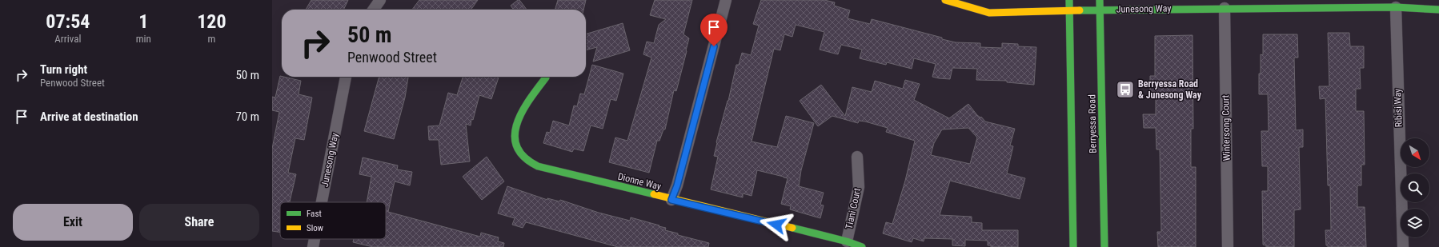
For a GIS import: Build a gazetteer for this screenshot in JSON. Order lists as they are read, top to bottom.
{
  "streets": {
    "street": [
      "Junesong Way",
      "Ribisi Way",
      "Berryessa Road",
      "Wintersong Court",
      "Dionne Way",
      "Tiani Court"
    ]
  },
  "crossings": [
    ["Junesong Way", "Ribisi Way"],
    ["Junesong Way", "Berryessa Road"],
    ["Junesong Way", "Wintersong Court"],
    ["Dionne Way", "Tiani Court"]
  ],
  "places": {
    "bus stop": ["Berryessa Road & Junesong Way"]
  },
  "legend": ["Fast", "Slow"],
  "north": "bottom right",
  "page": {
    "eta": [
      "07:54",
      "Arrival",
      "1",
      "min",
      "120",
      "m"
    ],
    "turn": ["50 m", "Penwood Street"],
    "list": [
      {
        "name": "Turn right",
        "note": "Penwood Street",
        "value": "50 m"
      },
      {
        "name": "Arrive at destination",
        "value": "70 m"
      }
    ],
    "buttons": ["Exit", "Share"]
  }
}
